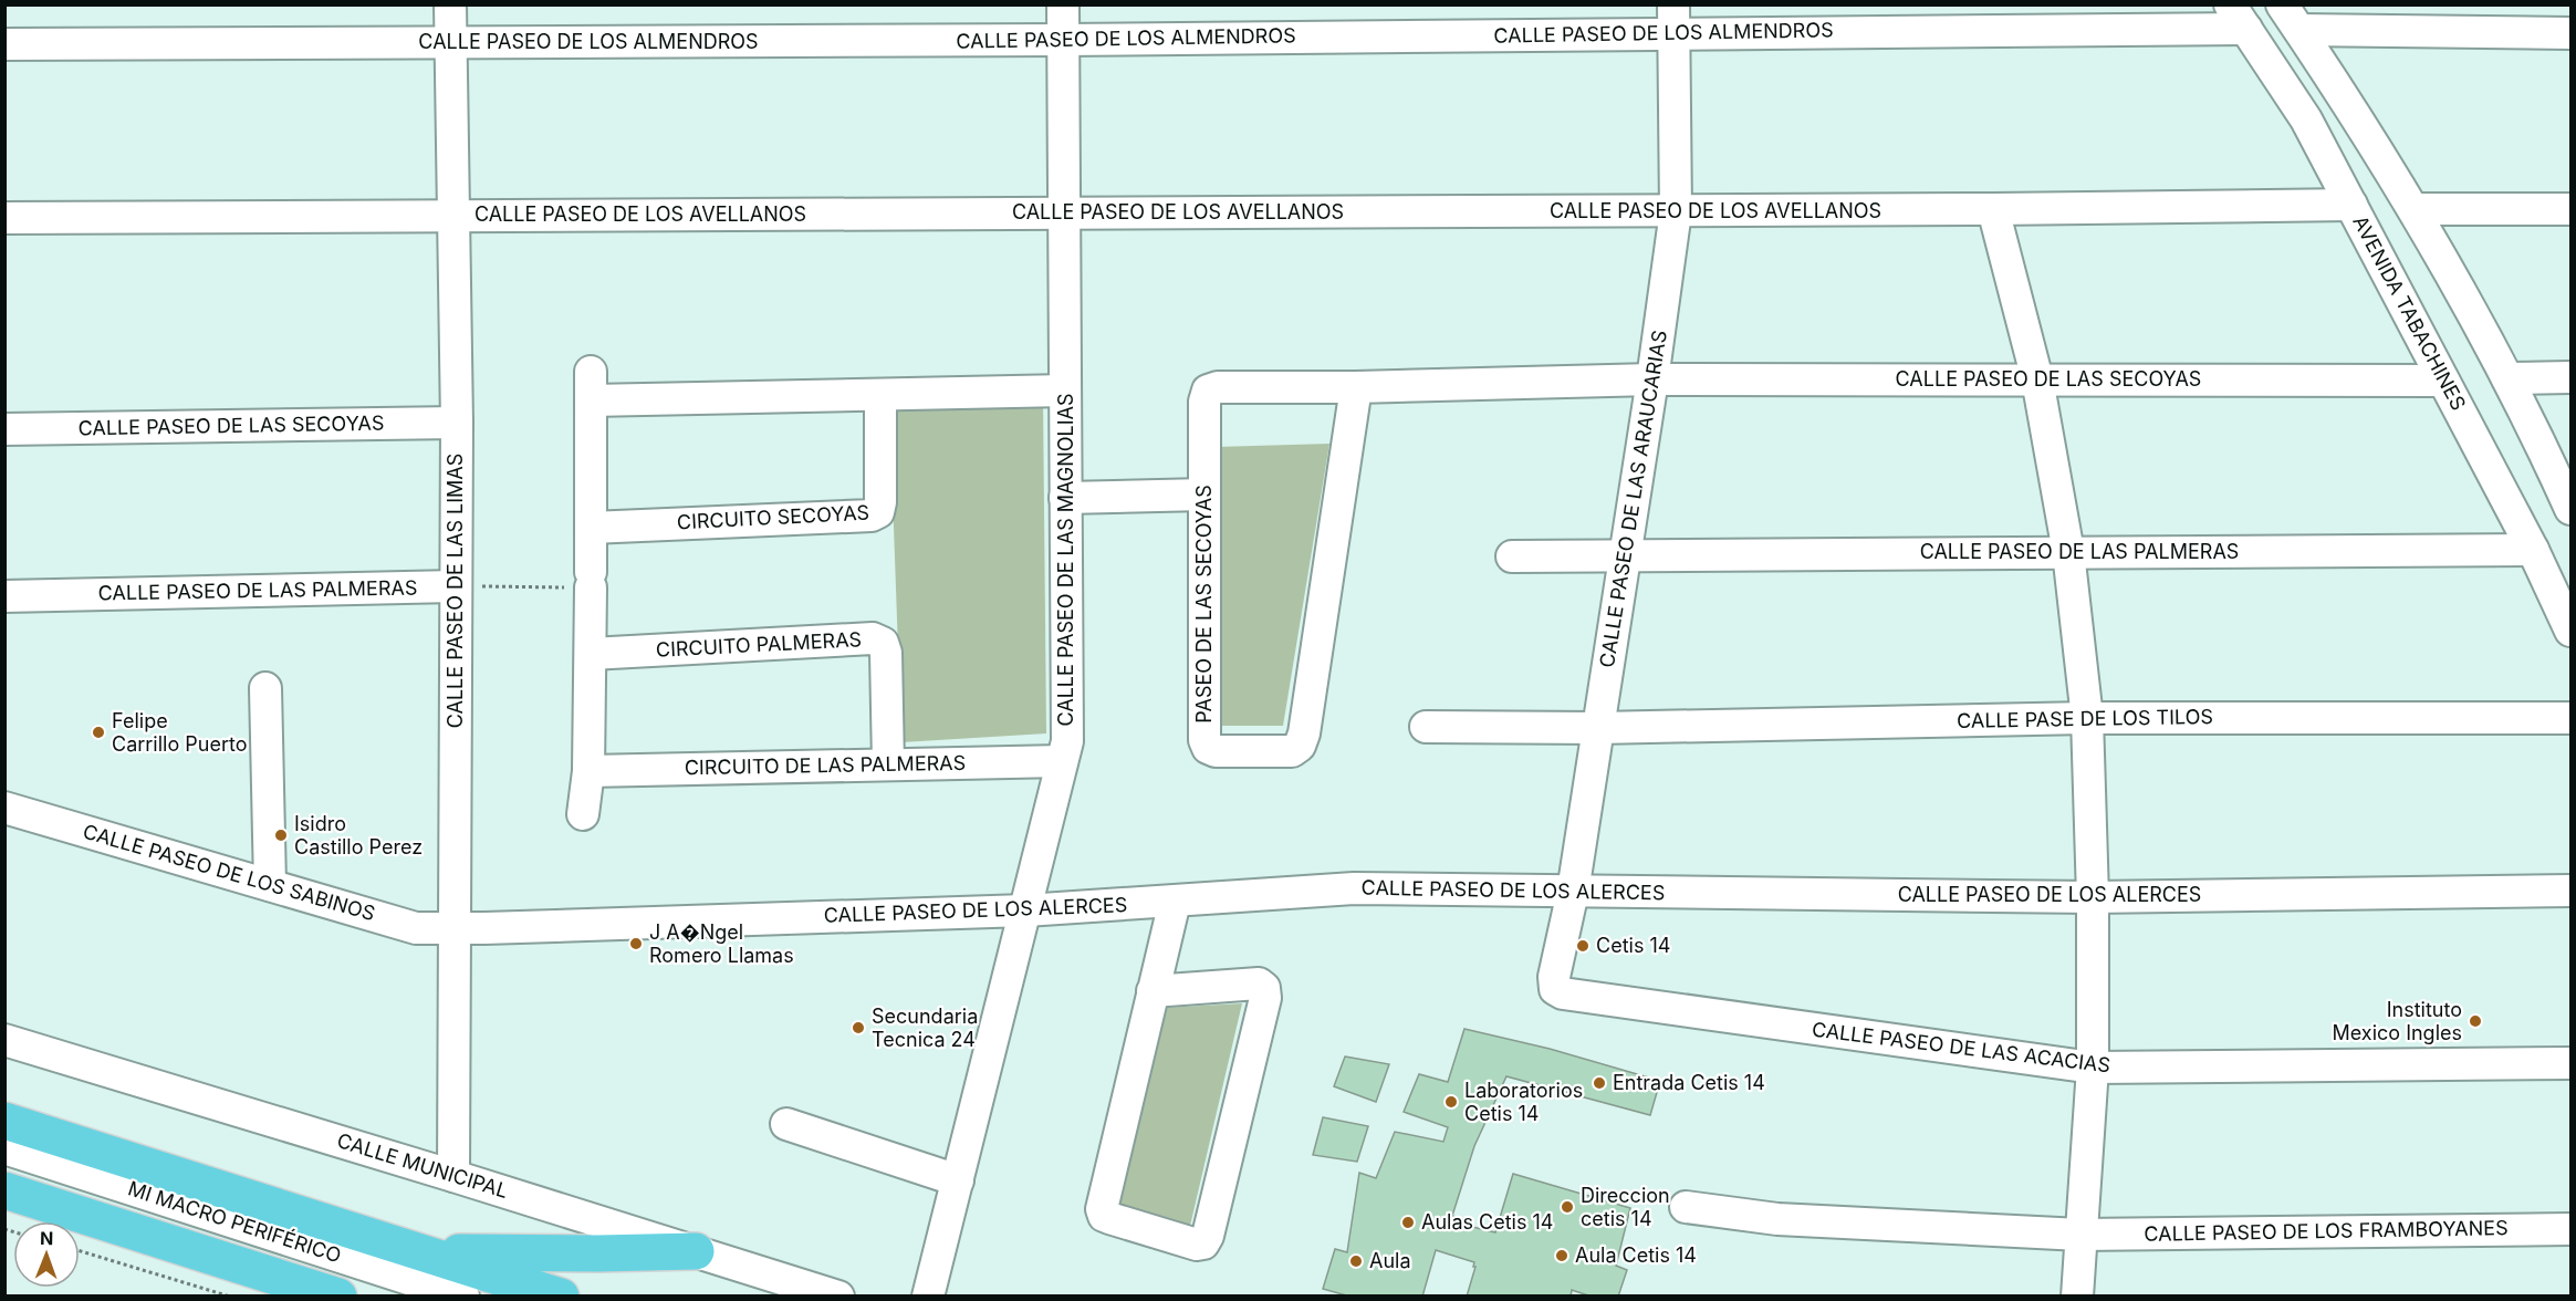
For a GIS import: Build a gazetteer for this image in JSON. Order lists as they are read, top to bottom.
{
  "streets": {
    "street": [
      "CALLE PASEO DE LOS ALMENDROS",
      "CALLE PASEO DE LOS AVELLANOS",
      "AVENIDA TABACHINES",
      "CALLE PASEO DE LAS SECOYAS",
      "CALLE PASEO DE LAS ARAUCARIAS",
      "CIRCUITO SECOYAS",
      "CALLE PASEO DE LAS PALMERAS",
      "CALLE PASEO DE LAS MAGNOLIAS",
      "CALLE PASEO DE LAS LIMAS",
      "PASEO DE LAS SECOYAS",
      "CIRCUITO PALMERAS",
      "CALLE PASE DE LOS TILOS",
      "CIRCUITO DE LAS PALMERAS",
      "CALLE PASEO DE LOS SABINOS",
      "CALLE PASEO DE LOS ALERCES",
      "CALLE PASEO DE LAS ACACIAS",
      "CALLE MUNICIPAL",
      "MI MACRO PERIFÉRICO",
      "CALLE PASEO DE LOS FRAMBOYANES"
    ]
  },
  "crossings": [
    ["CALLE PASEO DE LOS ALMENDROS", "AVENIDA TABACHINES"],
    ["CALLE PASEO DE LOS ALMENDROS", "CALLE PASEO DE LAS ARAUCARIAS"],
    ["CALLE PASEO DE LOS ALMENDROS", "CALLE PASEO DE LAS MAGNOLIAS"],
    ["CALLE PASEO DE LOS ALMENDROS", "CALLE PASEO DE LAS LIMAS"],
    ["CALLE PASEO DE LOS AVELLANOS", "AVENIDA TABACHINES"],
    ["CALLE PASEO DE LOS AVELLANOS", "CALLE PASEO DE LAS ARAUCARIAS"],
    ["CALLE PASEO DE LOS AVELLANOS", "CALLE PASEO DE LAS MAGNOLIAS"],
    ["CALLE PASEO DE LOS AVELLANOS", "CALLE PASEO DE LAS LIMAS"],
    ["AVENIDA TABACHINES", "CALLE PASEO DE LAS SECOYAS"],
    ["AVENIDA TABACHINES", "CALLE PASEO DE LAS PALMERAS"],
    ["CALLE PASEO DE LAS SECOYAS", "CALLE PASEO DE LAS ARAUCARIAS"],
    ["CALLE PASEO DE LAS SECOYAS", "CALLE PASEO DE LAS LIMAS"],
    ["CALLE PASEO DE LAS SECOYAS", "PASEO DE LAS SECOYAS"],
    ["CALLE PASEO DE LAS ARAUCARIAS", "CALLE PASEO DE LAS PALMERAS"],
    ["CALLE PASEO DE LAS ARAUCARIAS", "PASEO DE LAS SECOYAS"],
    ["CALLE PASEO DE LAS ARAUCARIAS", "CALLE PASE DE LOS TILOS"],
    ["CALLE PASEO DE LAS ARAUCARIAS", "CALLE PASEO DE LOS ALERCES"],
    ["CALLE PASEO DE LAS ARAUCARIAS", "CALLE PASEO DE LAS ACACIAS"],
    ["CALLE PASEO DE LAS PALMERAS", "CALLE PASEO DE LAS LIMAS"],
    ["CALLE PASEO DE LAS MAGNOLIAS", "CIRCUITO DE LAS PALMERAS"],
    ["CALLE PASEO DE LAS MAGNOLIAS", "CALLE PASEO DE LOS ALERCES"],
    ["CALLE PASEO DE LAS LIMAS", "CALLE PASEO DE LOS SABINOS"],
    ["CALLE PASEO DE LAS LIMAS", "CALLE PASEO DE LOS ALERCES"],
    ["CALLE PASEO DE LAS LIMAS", "CALLE MUNICIPAL"],
    ["CIRCUITO PALMERAS", "CIRCUITO DE LAS PALMERAS"],
    ["CALLE PASEO DE LOS SABINOS", "CALLE PASEO DE LOS ALERCES"]
  ],
  "places": [
    "Felipe Carrillo Puerto",
    "Isidro Castillo Perez",
    "J A�Ngel Romero Llamas",
    "Cetis 14",
    "Instituto Mexico Ingles",
    "Secundaria Tecnica 24",
    "Entrada Cetis 14",
    "Laboratorios Cetis 14",
    "Direccion cetis 14",
    "Aulas Cetis 14",
    "Aula Cetis 14",
    "Aula"
  ],
  "north": "top"
}
